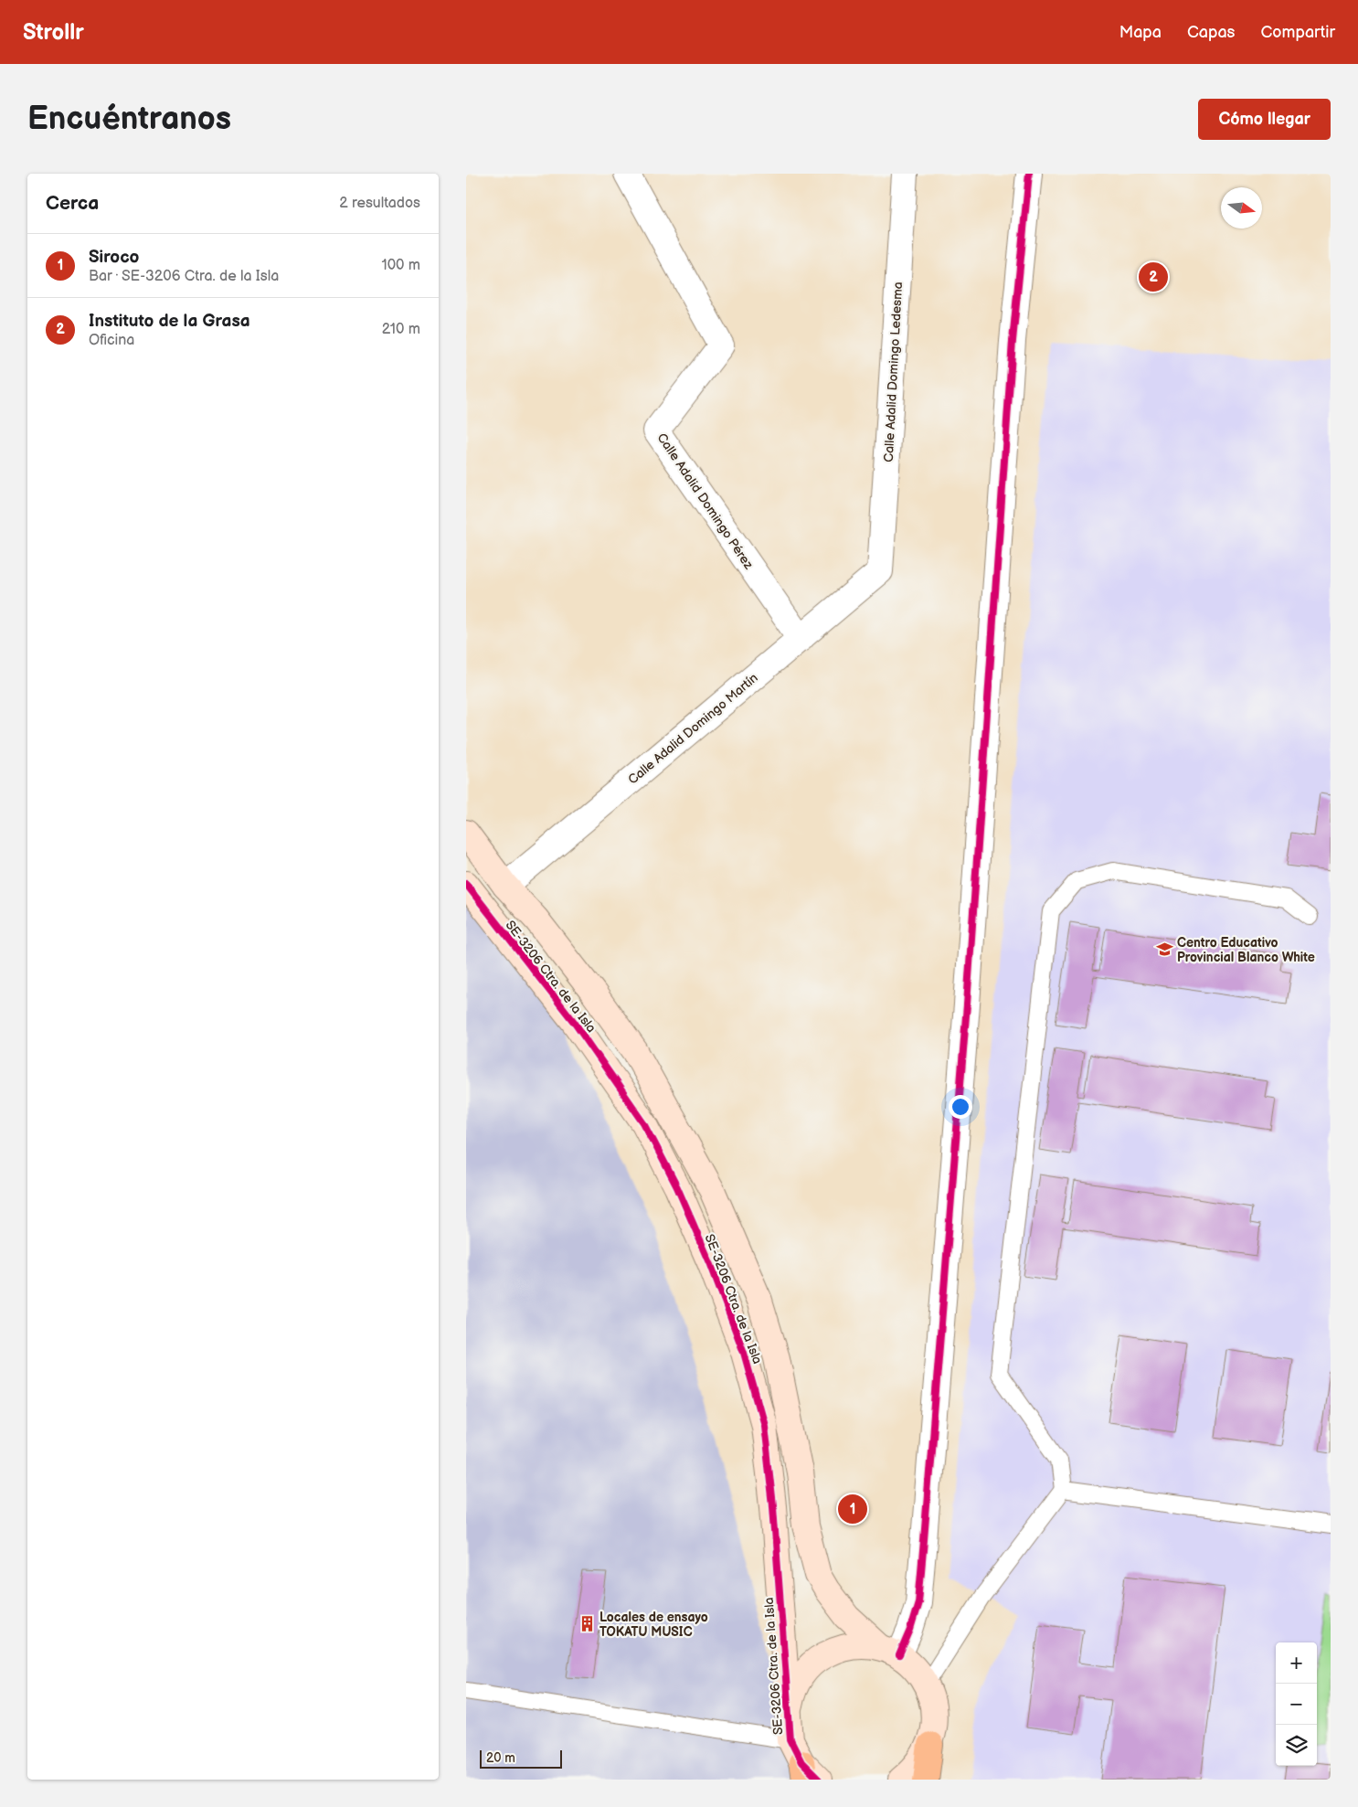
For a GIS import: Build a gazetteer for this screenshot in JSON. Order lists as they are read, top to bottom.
{
  "streets": {
    "street": [
      "Calle Adalid Domingo Ledesma",
      "Calle Adalid Domingo Pérez",
      "Calle Adalid Domingo Martín",
      "SE-3206 Ctra. de la Isla"
    ]
  },
  "crossings": [
    ["Calle Adalid Domingo Ledesma", "Calle Adalid Domingo Martín"],
    ["Calle Adalid Domingo Pérez", "Calle Adalid Domingo Martín"],
    ["Calle Adalid Domingo Martín", "SE-3206 Ctra. de la Isla"]
  ],
  "places": {
    "school or university": ["Centro Educativo Provincial Blanco White"],
    "building": ["Locales de ensayo TOKATU MUSIC"]
  },
  "scale_bar": "20 m",
  "north": "right",
  "page": {
    "header": "Strollr",
    "nav": ["Mapa", "Capas", "Compartir"],
    "buttons": "Cómo llegar",
    "title": "Encuéntranos",
    "heading": ["Cerca", "2 resultados"],
    "list": [
      {
        "mark": "1",
        "name": "Siroco",
        "note": "Bar · SE-3206 Ctra. de la Isla",
        "value": "100 m"
      },
      {
        "mark": "2",
        "name": "Instituto de la Grasa",
        "note": "Oficina",
        "value": "210 m"
      }
    ],
    "pins": ["2", "1"],
    "map_buttons": ["+", "−"],
    "scale": "20 m"
  }
}
